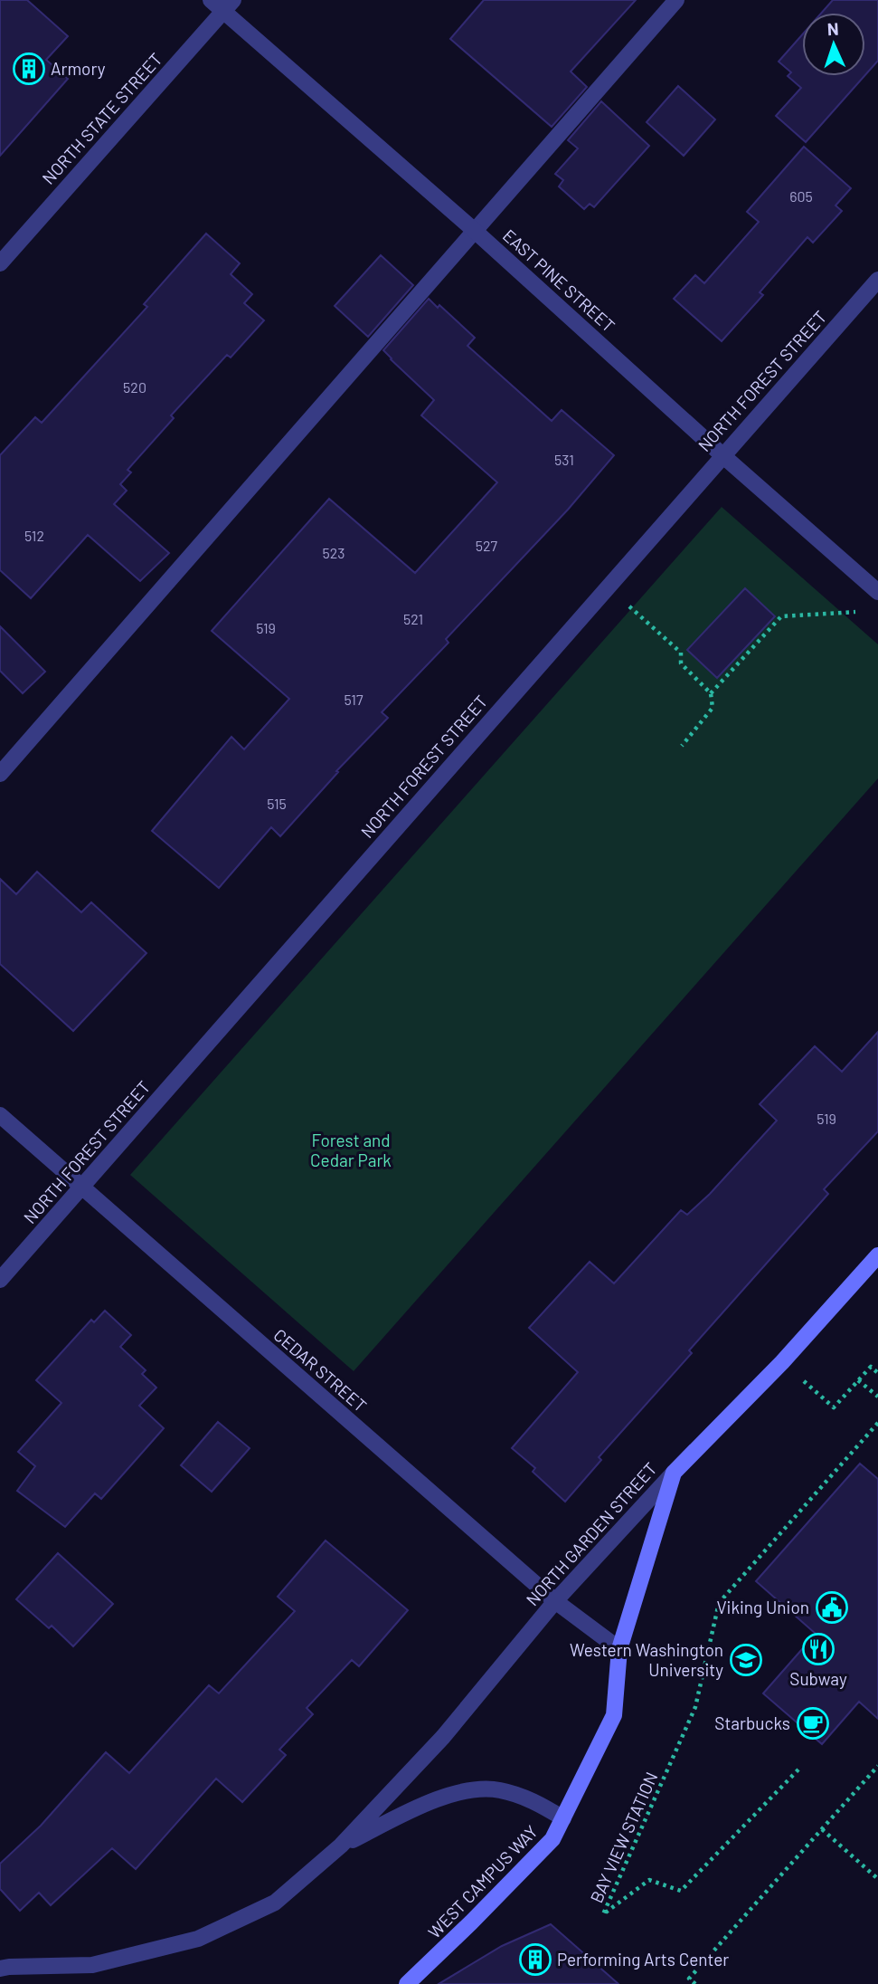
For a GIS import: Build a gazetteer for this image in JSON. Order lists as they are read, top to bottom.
{
  "streets": {
    "street": [
      "NORTH STATE STREET",
      "EAST PINE STREET",
      "NORTH FOREST STREET",
      "CEDAR STREET",
      "NORTH GARDEN STREET",
      "WEST CAMPUS WAY"
    ],
    "path": ["BAY VIEW STATION"]
  },
  "crossings": [
    ["NORTH STATE STREET", "EAST PINE STREET"],
    ["EAST PINE STREET", "NORTH FOREST STREET"],
    ["NORTH FOREST STREET", "CEDAR STREET"],
    ["CEDAR STREET", "NORTH GARDEN STREET"],
    ["CEDAR STREET", "WEST CAMPUS WAY"],
    ["NORTH GARDEN STREET", "WEST CAMPUS WAY"]
  ],
  "parks": ["Forest and Cedar Park"],
  "places": {
    "building": ["Armory", "Performing Arts Center"],
    "public building": ["Viking Union"],
    "restaurant": ["Subway"],
    "school or university": ["Western Washington University"],
    "cafe": ["Starbucks"]
  },
  "house_numbers": [
    "605",
    "520",
    "531",
    "512",
    "527",
    "523",
    "521",
    "519",
    "517",
    "515",
    "519"
  ],
  "north": "top"
}
